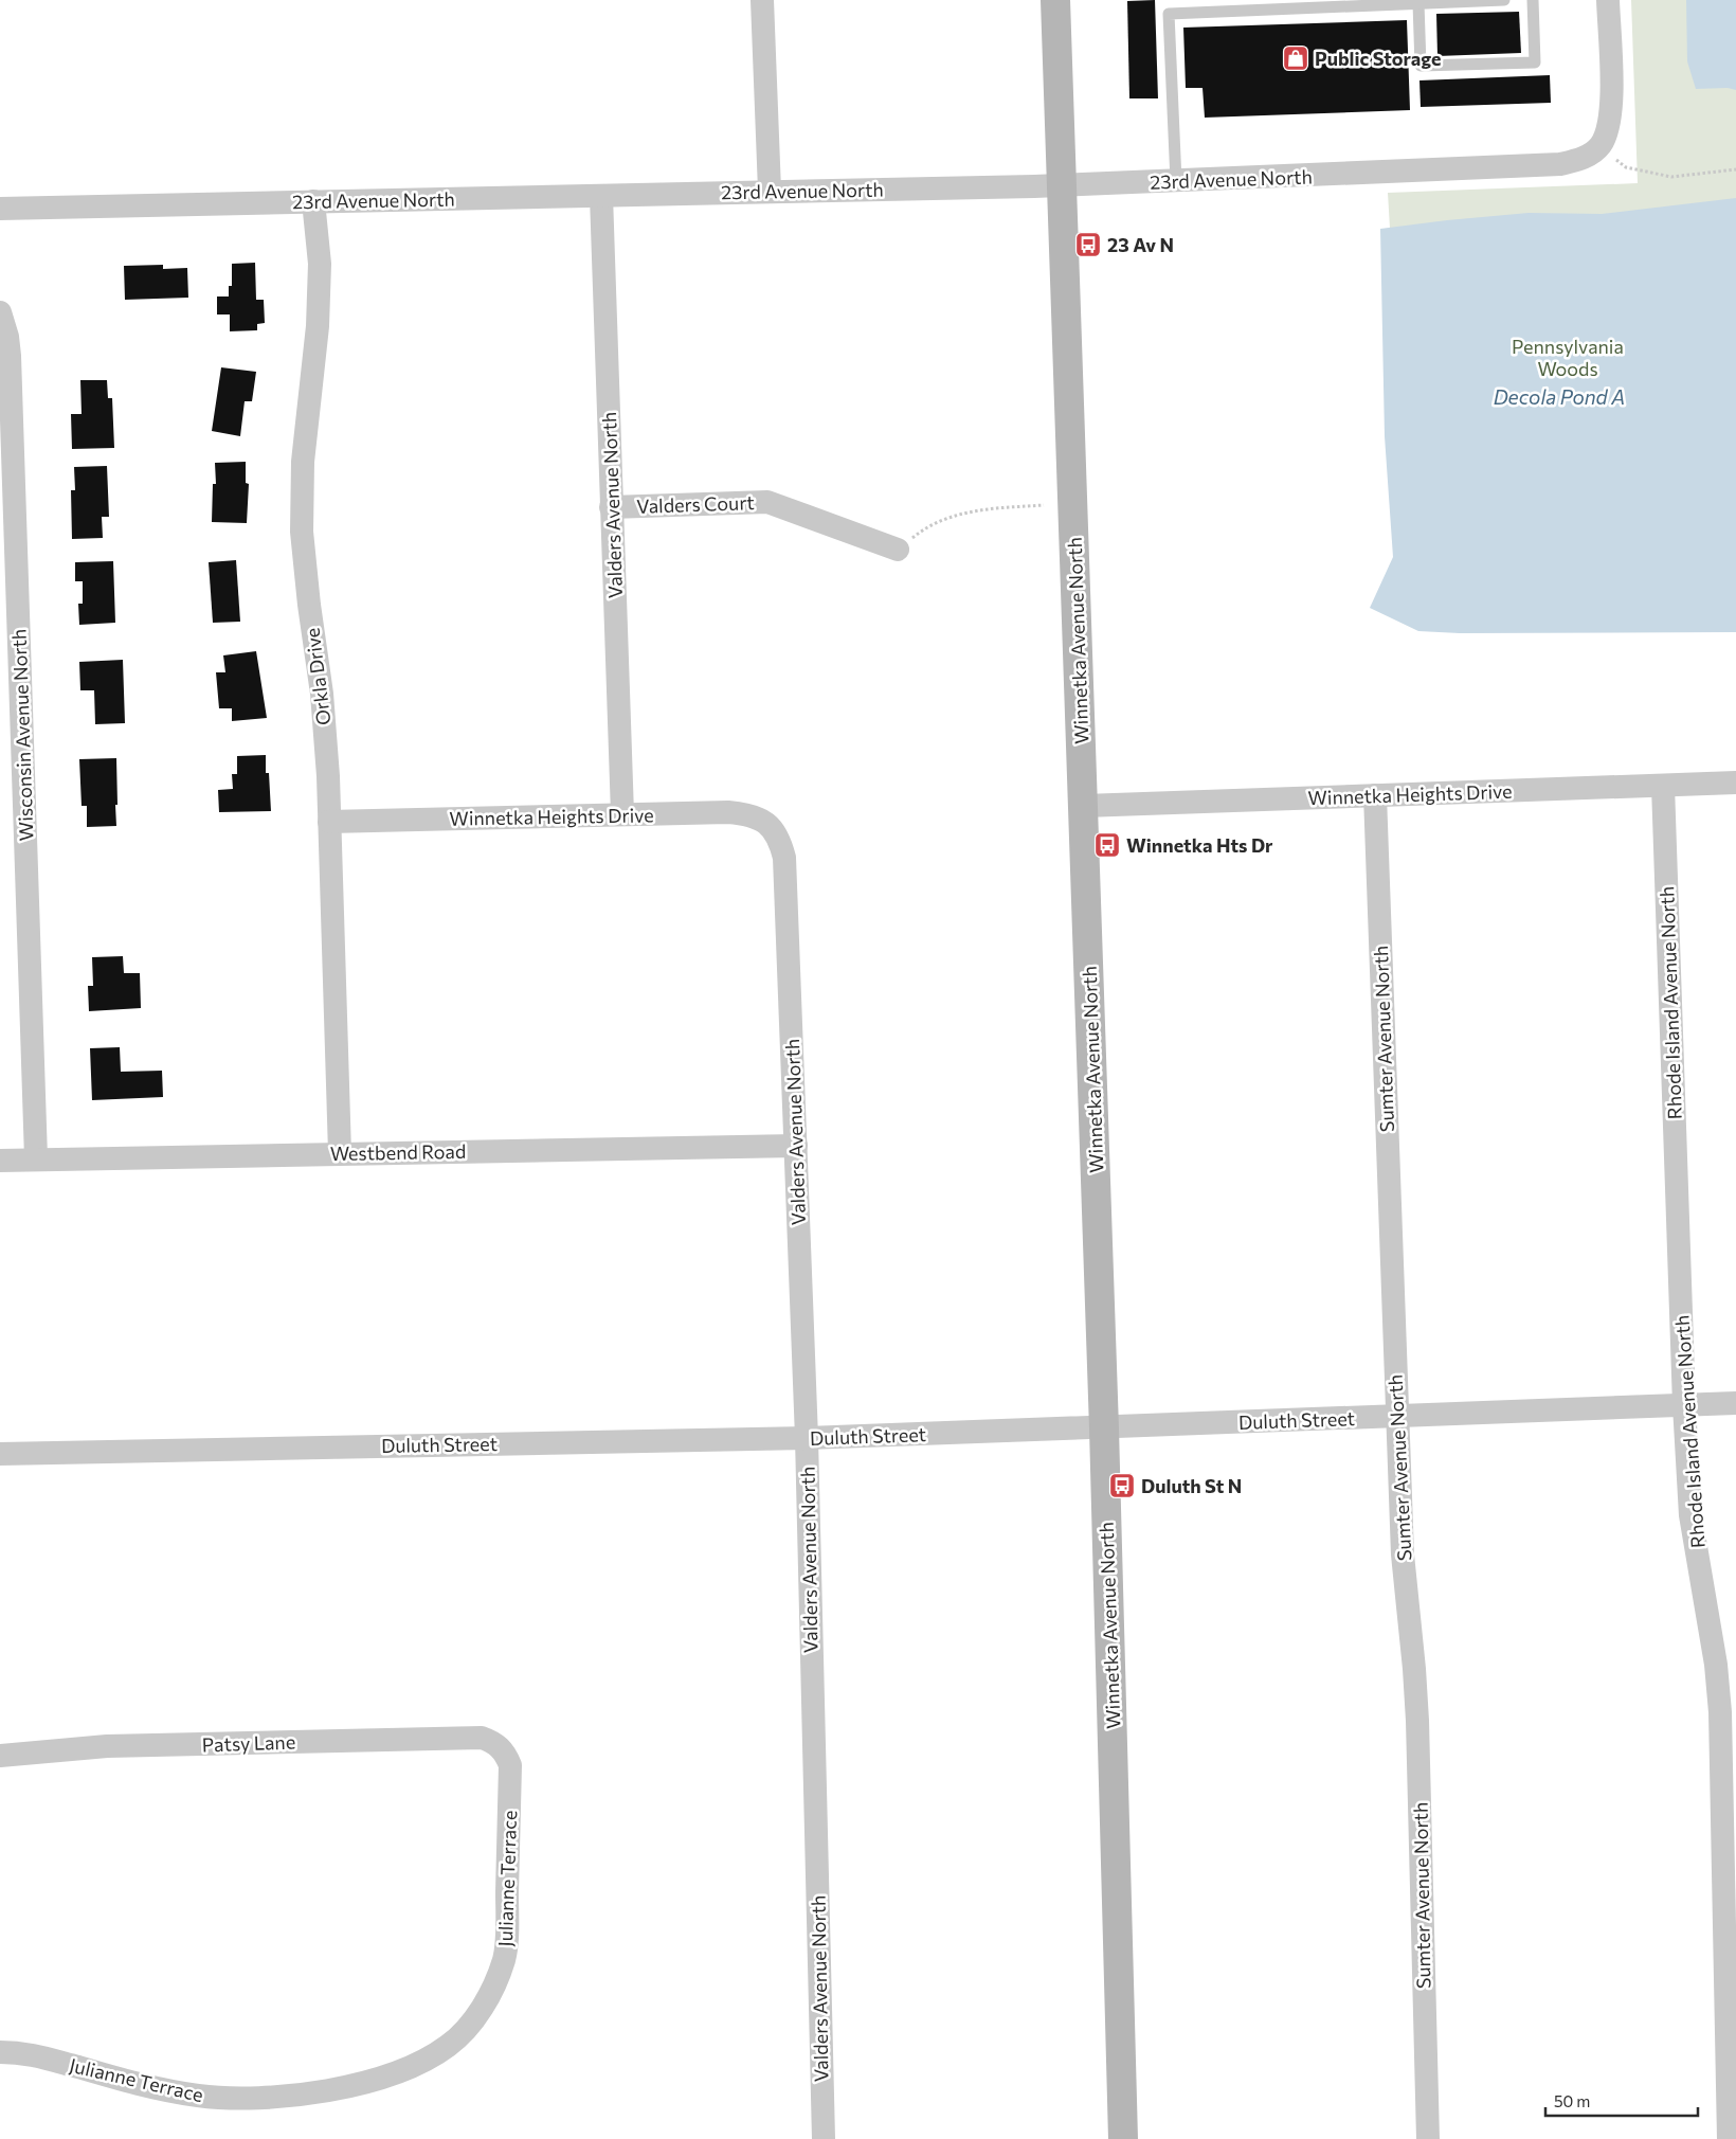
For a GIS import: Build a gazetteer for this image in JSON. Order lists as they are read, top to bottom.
{
  "streets": {
    "main road": ["Winnetka Avenue North"],
    "street": [
      "23rd Avenue North",
      "Valders Court",
      "Valders Avenue North",
      "Orkla Drive",
      "Wisconsin Avenue North",
      "Winnetka Heights Drive",
      "Rhode Island Avenue North",
      "Sumter Avenue North",
      "Westbend Road",
      "Duluth Street",
      "Patsy Lane",
      "Julianne Terrace"
    ]
  },
  "crossings": [
    ["23rd Avenue North", "Valders Avenue North"],
    ["23rd Avenue North", "Winnetka Avenue North"],
    ["23rd Avenue North", "Orkla Drive"],
    ["Valders Court", "Valders Avenue North"],
    ["Valders Avenue North", "Winnetka Heights Drive"],
    ["Valders Avenue North", "Westbend Road"],
    ["Valders Avenue North", "Duluth Street"],
    ["Winnetka Avenue North", "Winnetka Heights Drive"],
    ["Winnetka Avenue North", "Duluth Street"],
    ["Orkla Drive", "Winnetka Heights Drive"],
    ["Orkla Drive", "Westbend Road"],
    ["Wisconsin Avenue North", "Westbend Road"],
    ["Winnetka Heights Drive", "Rhode Island Avenue North"],
    ["Winnetka Heights Drive", "Sumter Avenue North"],
    ["Rhode Island Avenue North", "Duluth Street"],
    ["Sumter Avenue North", "Duluth Street"],
    ["Patsy Lane", "Julianne Terrace"]
  ],
  "water": ["Decola Pond A"],
  "parks": ["Pennsylvania Woods"],
  "places": {
    "shop": ["Public Storage"],
    "bus stop": ["23 Av N", "Winnetka Hts Dr", "Duluth St N"]
  },
  "scale_bar": "50 m"
}
